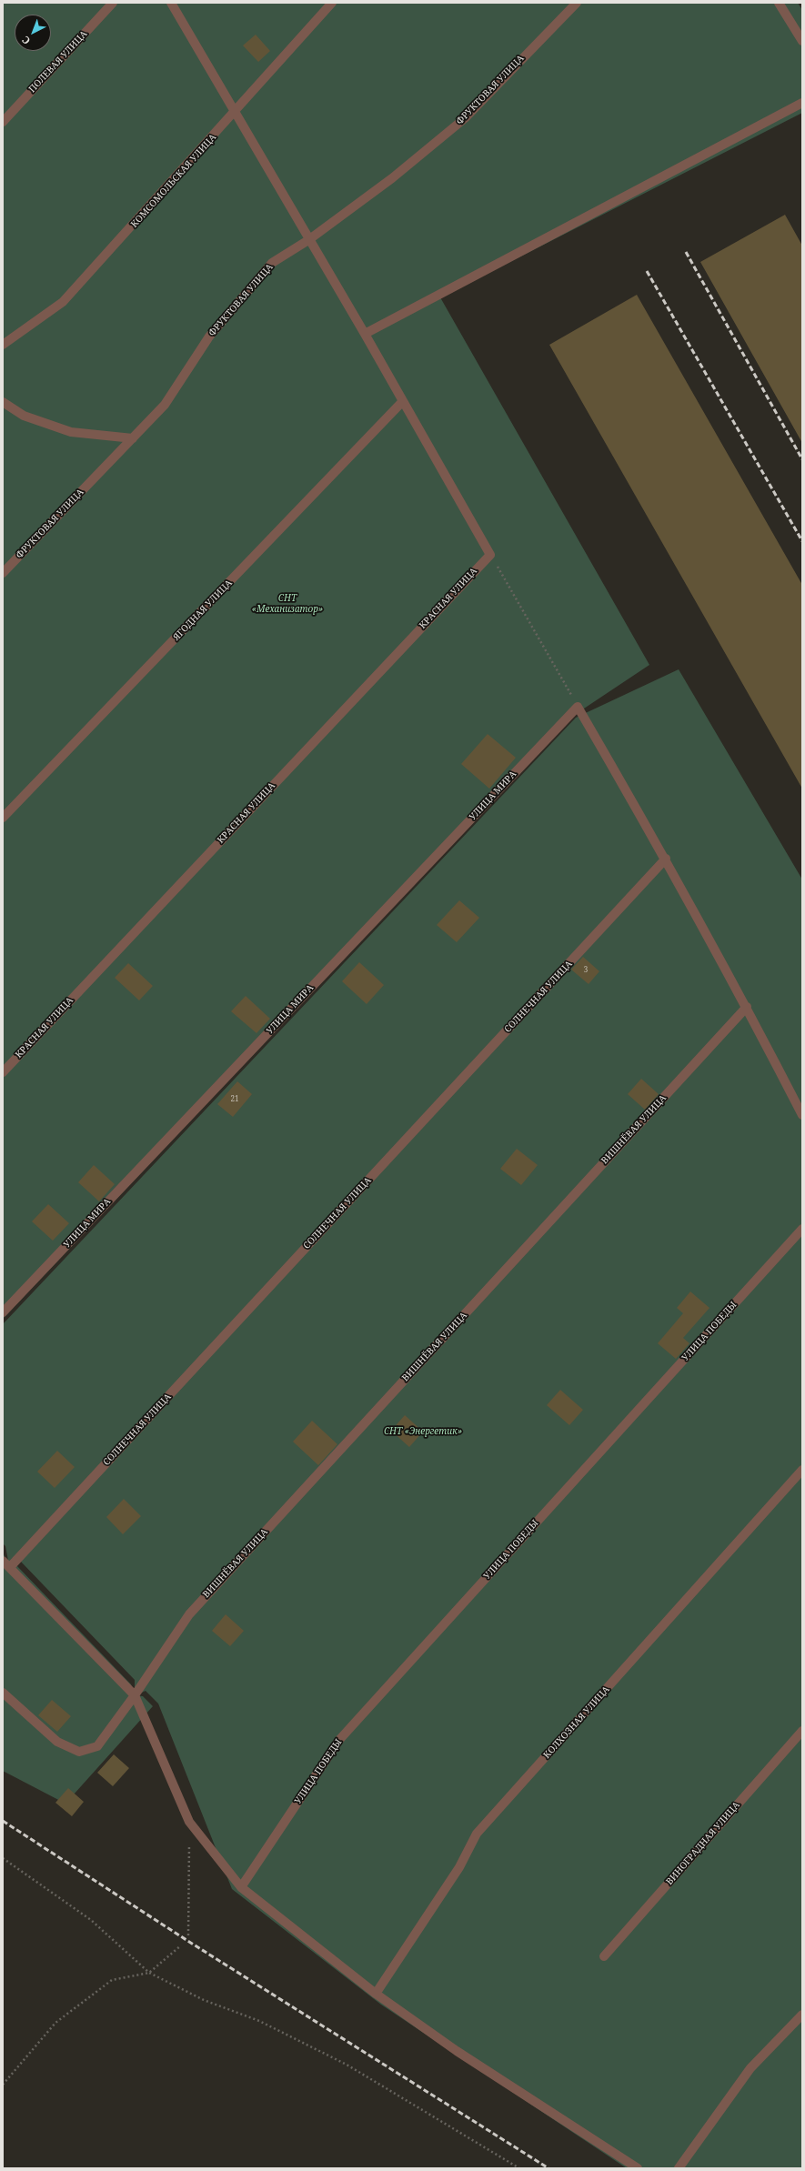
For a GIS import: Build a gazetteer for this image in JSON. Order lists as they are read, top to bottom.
{
  "streets": {
    "street": [
      "ПОЛЕВАЯ УЛИЦА",
      "ФРУКТОВАЯ УЛИЦА",
      "КОМСОМОЛЬСКАЯ УЛИЦА",
      "КРАСНАЯ УЛИЦА",
      "ЯГОДНАЯ УЛИЦА",
      "УЛИЦА МИРА",
      "СОЛНЕЧНАЯ УЛИЦА",
      "ВИШНЁВАЯ УЛИЦА",
      "УЛИЦА ПОБЕДЫ",
      "КОЛХОЗНАЯ УЛИЦА",
      "ВИНОГРАДНАЯ УЛИЦА"
    ]
  },
  "parks": ["СНТ «Механизатор»", "СНТ «Энергетик»"],
  "house_numbers": ["3", "21"],
  "north": "bottom left"
}
